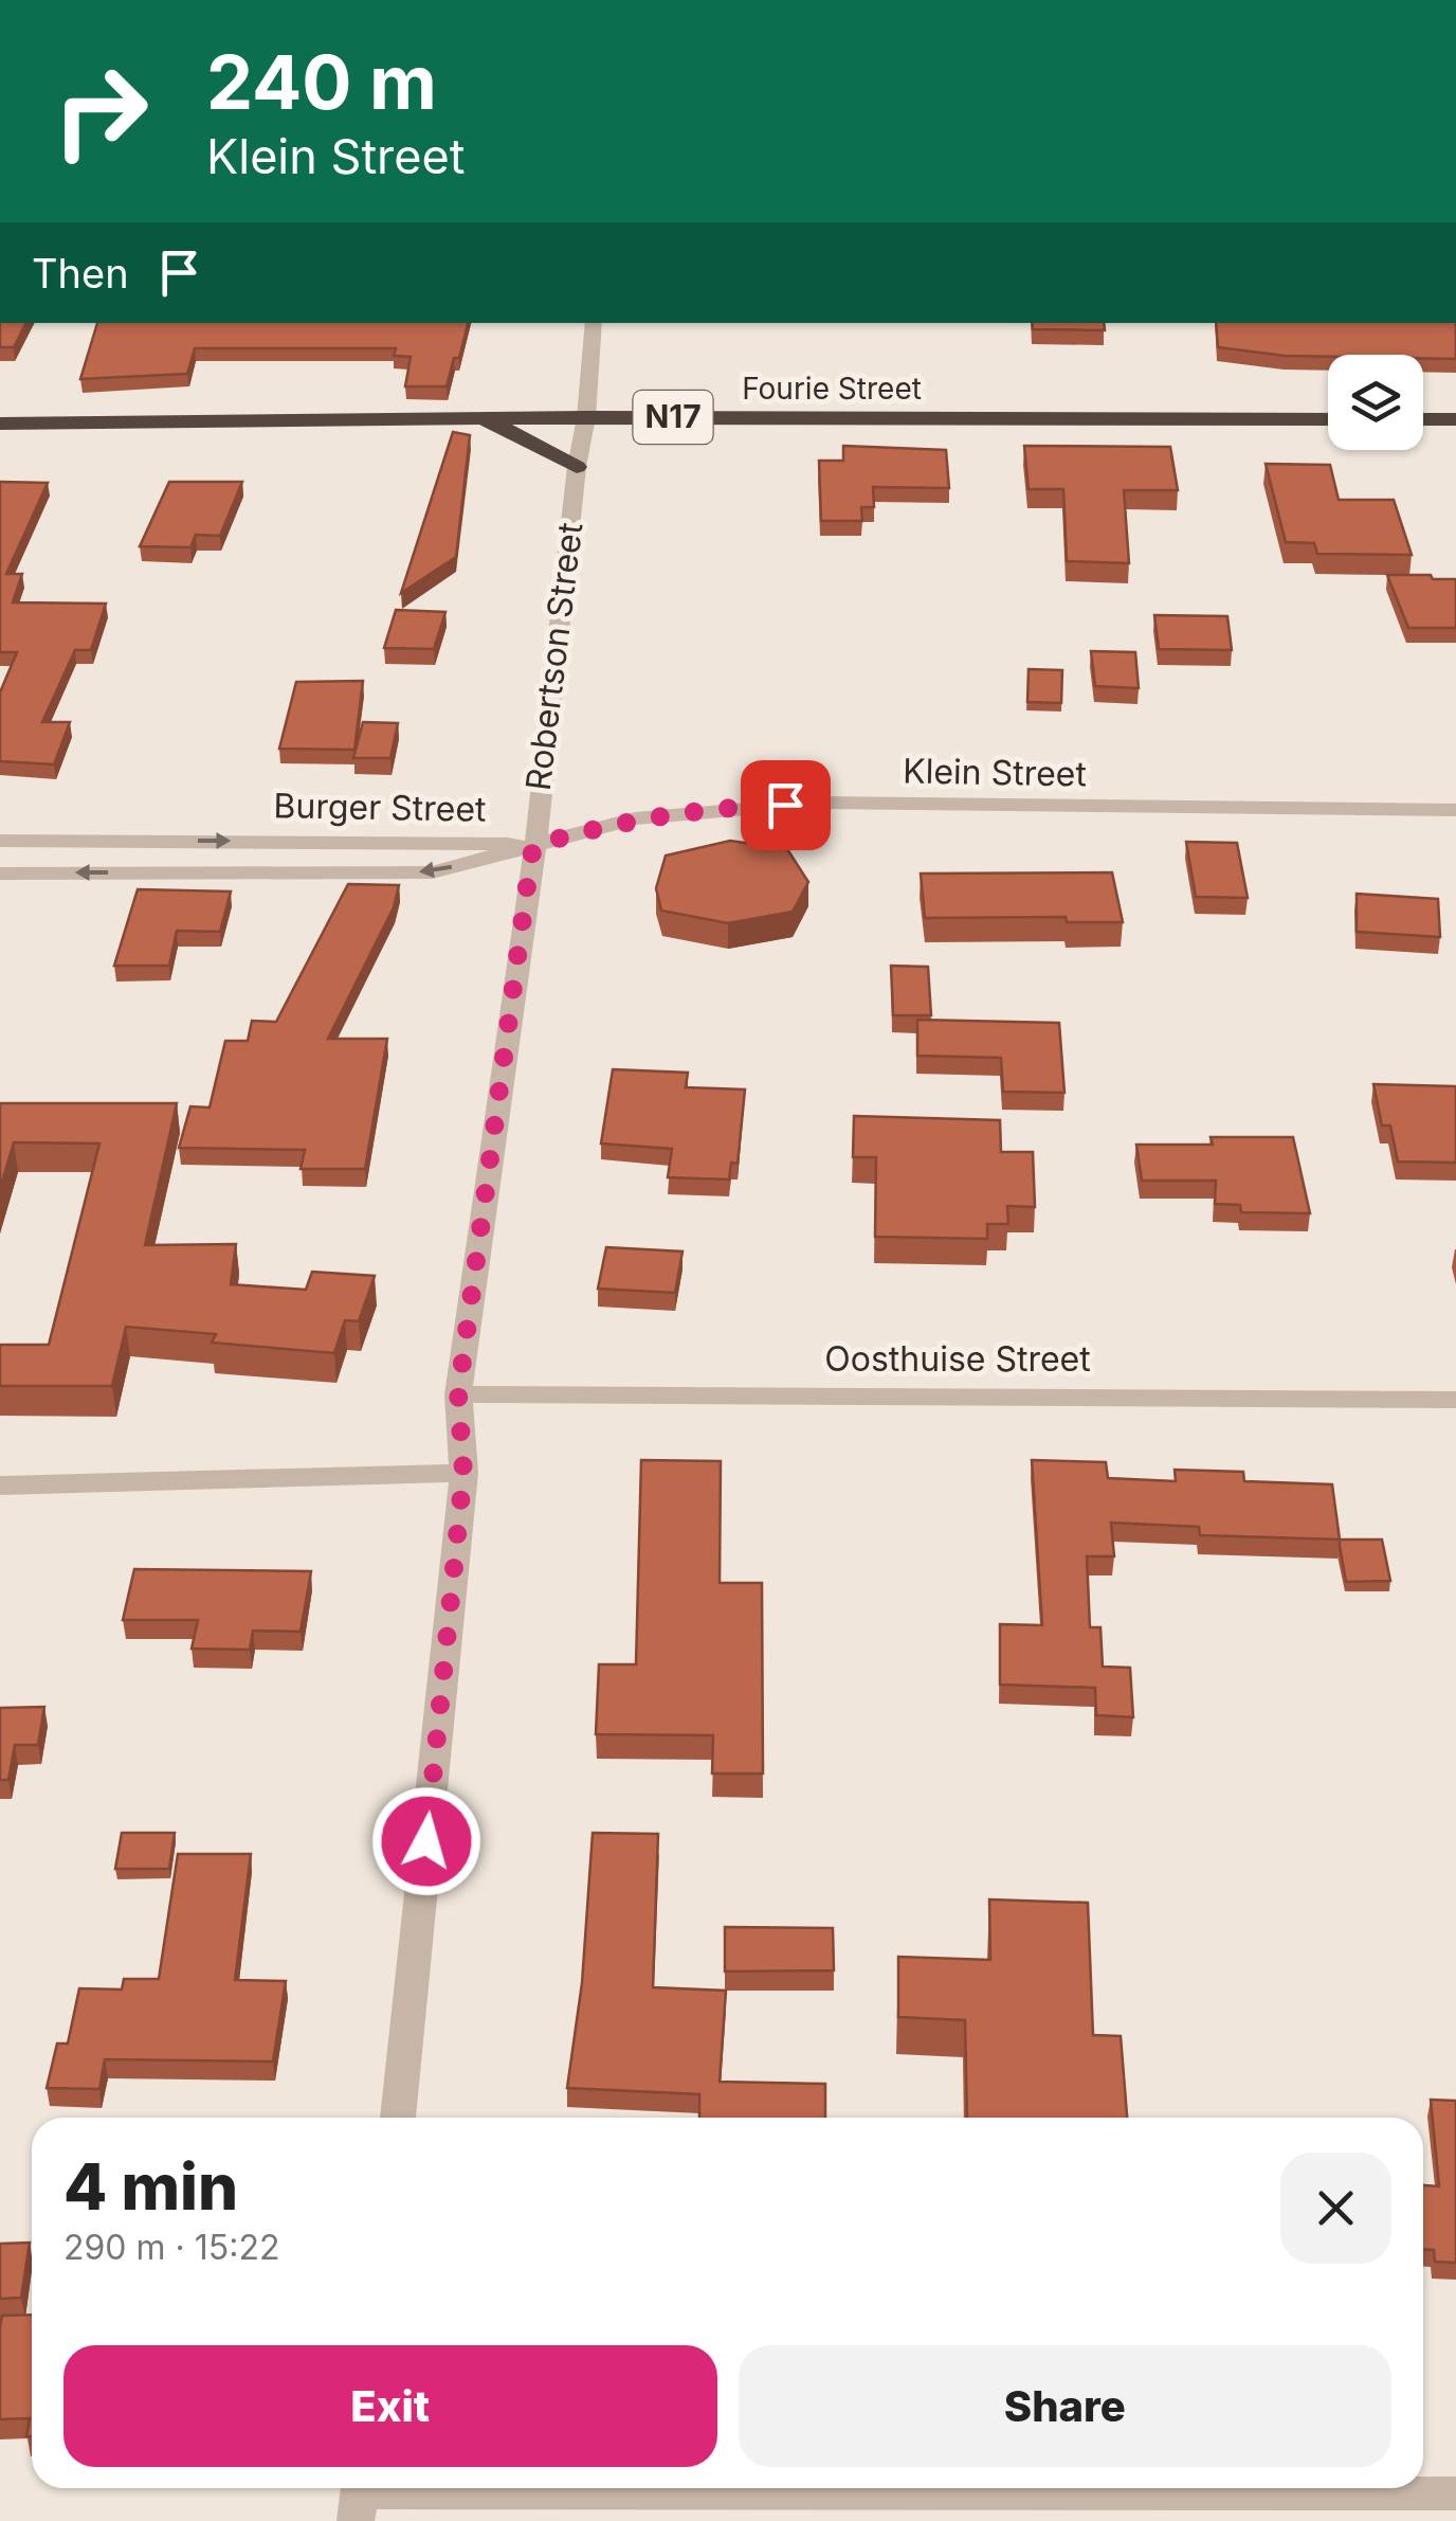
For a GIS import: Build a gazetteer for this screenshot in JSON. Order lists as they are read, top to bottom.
{
  "streets": {
    "highway": ["Fourie Street", "N17"],
    "street": [
      "Robertson Street",
      "Klein Street",
      "Burger Street",
      "Oosthuise Street"
    ]
  },
  "crossings": [
    ["Fourie Street", "Robertson Street"],
    ["Robertson Street", "Klein Street"],
    ["Robertson Street", "Burger Street"],
    ["Robertson Street", "Oosthuise Street"],
    ["Klein Street", "Burger Street"]
  ],
  "page": {
    "turn": ["240 m", "Klein Street"],
    "then": "Then",
    "heading": ["4 min", "290 m · 15:22"],
    "buttons": ["Exit", "Share"]
  }
}
